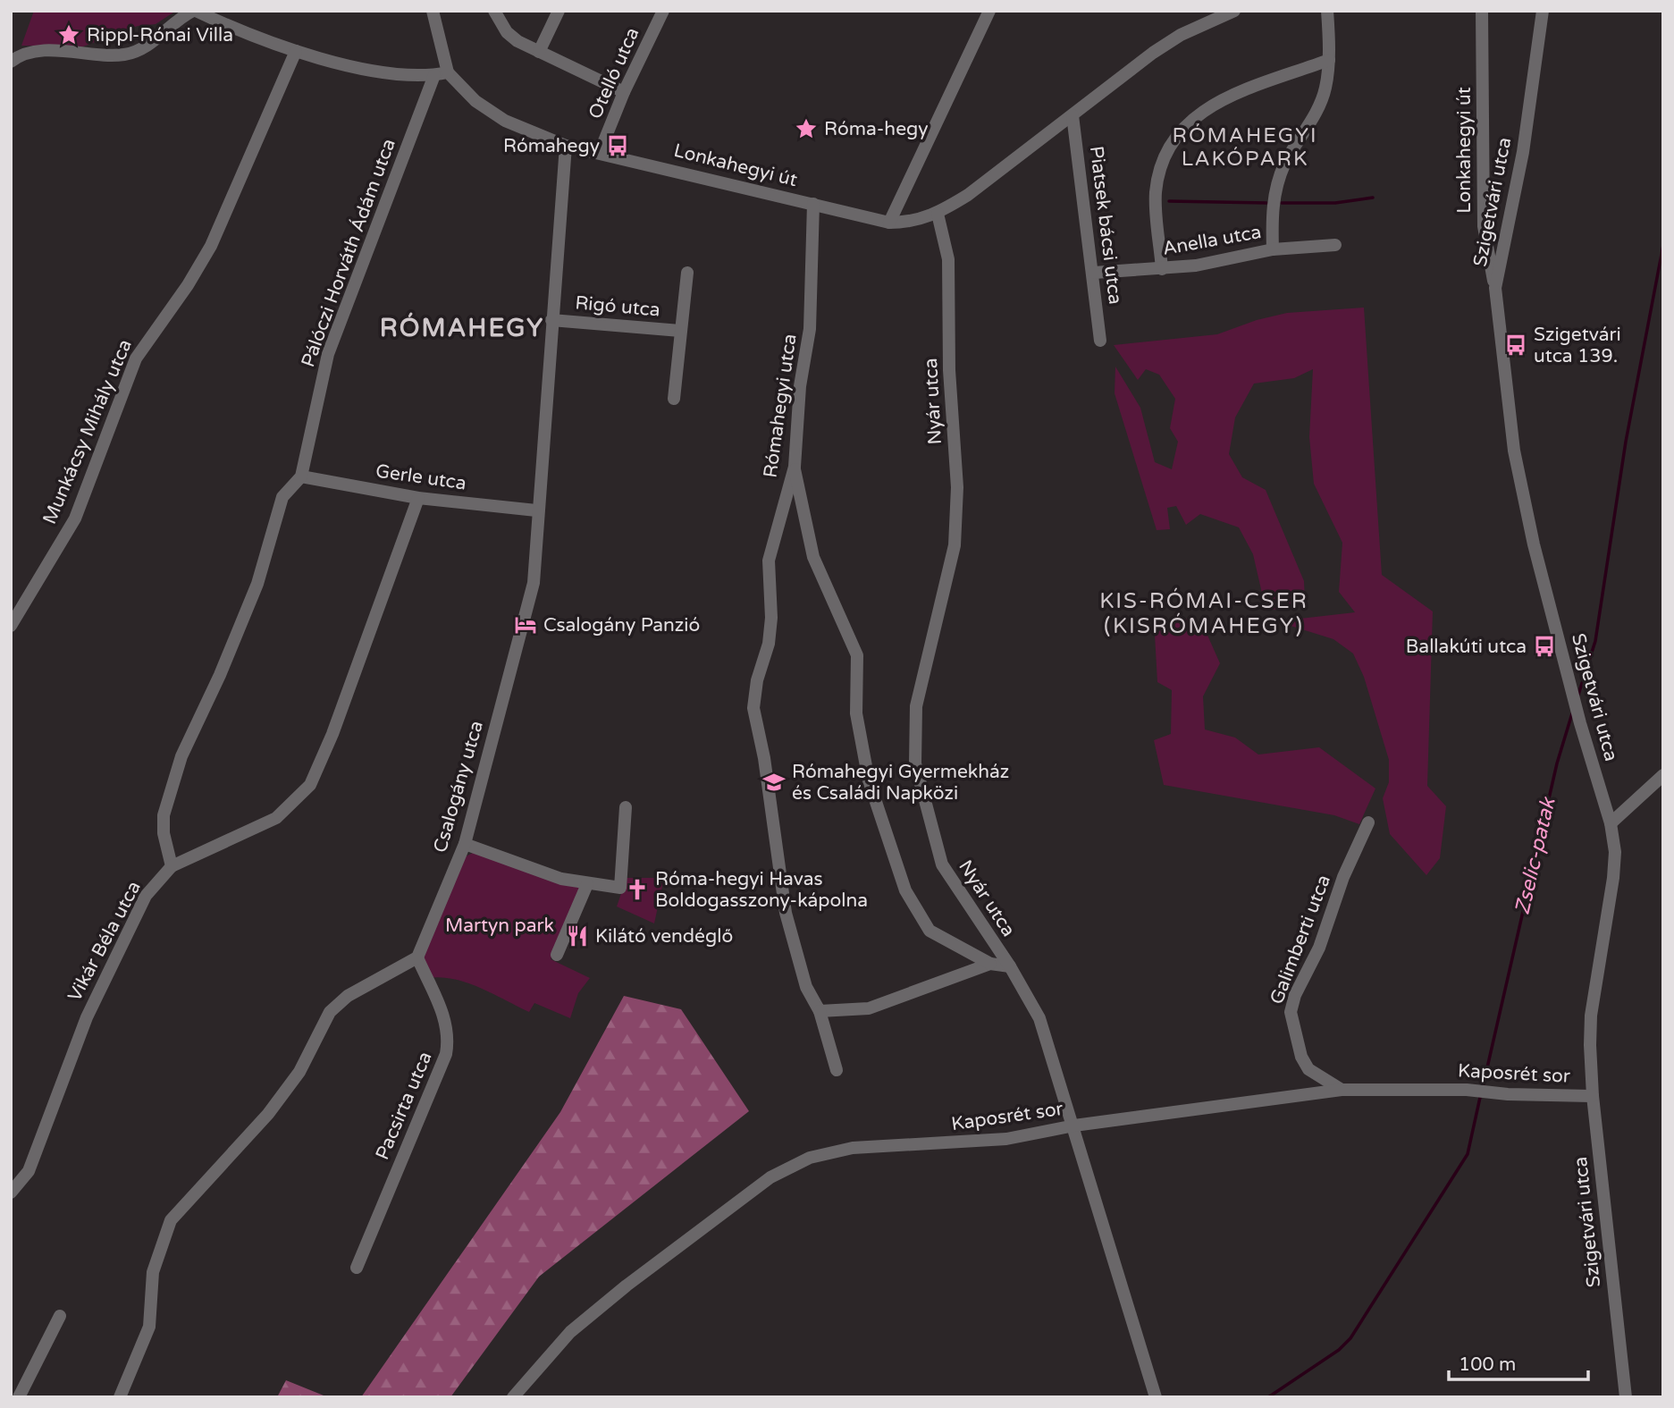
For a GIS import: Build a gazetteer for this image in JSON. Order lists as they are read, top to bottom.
{
  "streets": {
    "street": [
      "Otelló utca",
      "Lonkahegyi út",
      "Szigetvári utca",
      "Piatsek bácsi utca",
      "Anella utca",
      "Pálóczi Horváth Ádám utca",
      "Rigó utca",
      "Nyár utca",
      "Rómahegyi utca",
      "Munkácsy Mihály utca",
      "Gerle utca",
      "Csalogány utca",
      "Galimberti utca",
      "Vikár Béla utca",
      "Kaposrét sor",
      "Pacsirta utca"
    ]
  },
  "crossings": [
    ["Otelló utca", "Lonkahegyi út"],
    ["Lonkahegyi út", "Szigetvári utca"],
    ["Lonkahegyi út", "Piatsek bácsi utca"],
    ["Lonkahegyi út", "Nyár utca"],
    ["Lonkahegyi út", "Rómahegyi utca"],
    ["Lonkahegyi út", "Csalogány utca"],
    ["Szigetvári utca", "Kaposrét sor"],
    ["Piatsek bácsi utca", "Anella utca"],
    ["Pálóczi Horváth Ádám utca", "Gerle utca"],
    ["Pálóczi Horváth Ádám utca", "Vikár Béla utca"],
    ["Rigó utca", "Csalogány utca"],
    ["Nyár utca", "Kaposrét sor"],
    ["Gerle utca", "Csalogány utca"],
    ["Gerle utca", "Vikár Béla utca"],
    ["Csalogány utca", "Pacsirta utca"],
    ["Galimberti utca", "Kaposrét sor"]
  ],
  "districts": ["RÓMAHEGYI LAKÓPARK", "RÓMAHEGY", "KIS-RÓMAI-CSER (KISRÓMAHEGY)"],
  "water": ["Zselic-patak"],
  "parks": ["Martyn park"],
  "places": {
    "place": ["Rippl-Rónai Villa", "Róma-hegy"],
    "bus stop": ["Rómahegy", "Szigetvári utca 139.", "Ballakúti utca"],
    "hotel": ["Csalogány Panzió"],
    "school or university": ["Rómahegyi Gyermekház és Családi Napközi"],
    "church": ["Róma-hegyi Havas Boldogasszony-kápolna"],
    "restaurant": ["Kilátó vendéglő"]
  },
  "scale_bar": "100 m"
}
